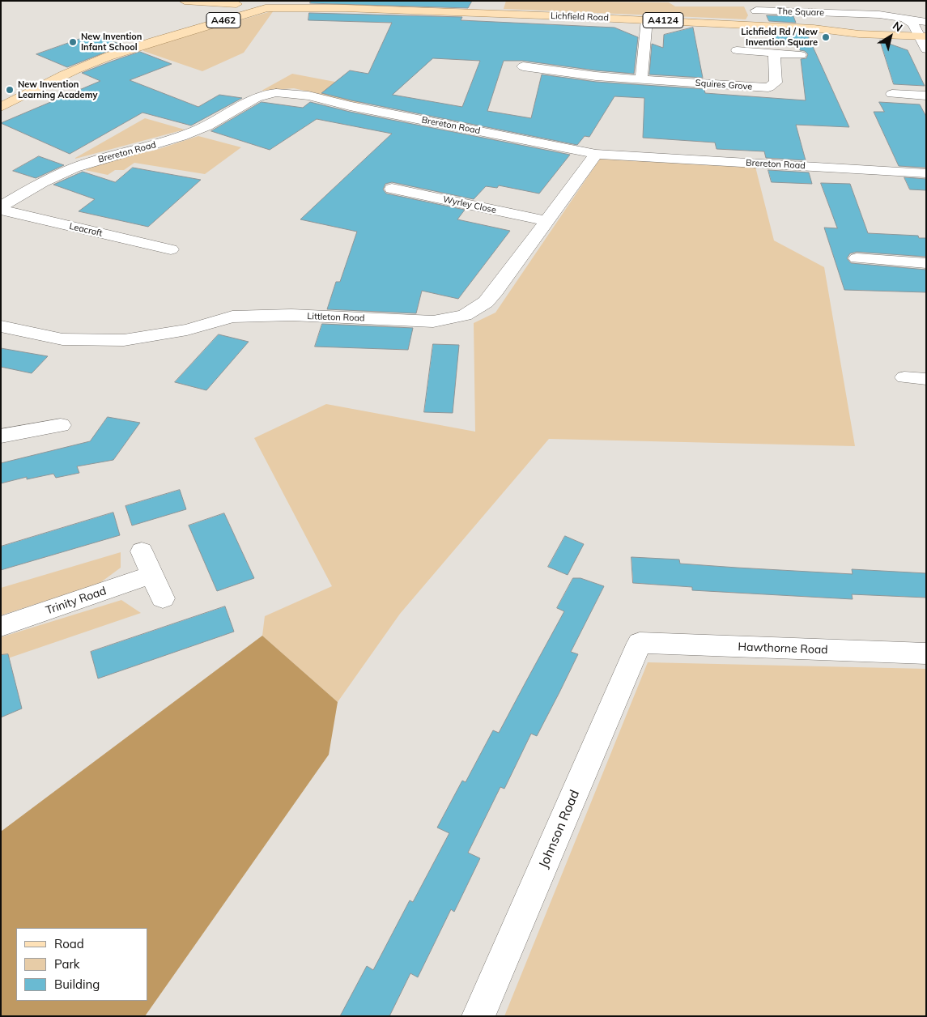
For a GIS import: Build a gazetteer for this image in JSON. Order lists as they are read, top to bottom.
{
  "streets": {
    "main road": ["Lichfield Road", "A462", "A4124"],
    "street": [
      "The Square",
      "Squires Grove",
      "Brereton Road",
      "Wyrley Close",
      "Leacroft",
      "Littleton Road",
      "Trinity Road",
      "Hawthorne Road",
      "Johnson Road"
    ]
  },
  "crossings": [
    ["Lichfield Road", "A462"],
    ["Brereton Road", "Littleton Road"],
    ["Wyrley Close", "Littleton Road"],
    ["Hawthorne Road", "Johnson Road"]
  ],
  "places": ["Lichfield Rd / New Invention Square", "New Invention Infant School", "New Invention Learning Academy"],
  "legend": ["Road", "Park", "Building"],
  "north": "top right"
}
